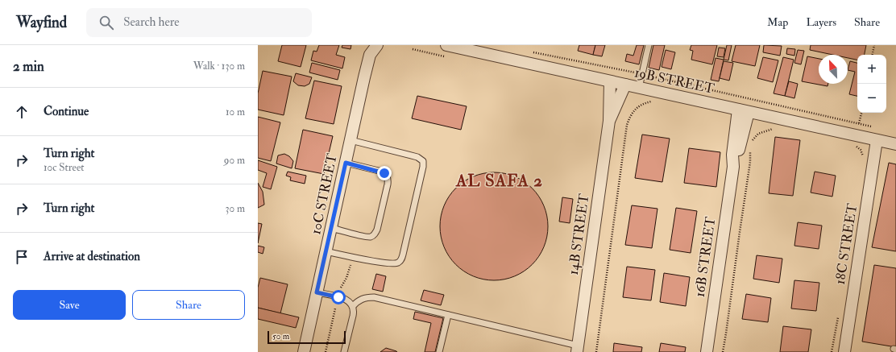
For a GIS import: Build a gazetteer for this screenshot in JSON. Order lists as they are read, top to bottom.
{
  "streets": {
    "street": [
      "19B STREET",
      "10C STREET",
      "14B STREET",
      "18C STREET",
      "16B STREET"
    ]
  },
  "crossings": [
    ["19B STREET", "14B STREET"],
    ["19B STREET", "18C STREET"],
    ["19B STREET", "16B STREET"]
  ],
  "districts": ["AL SAFA 2"],
  "scale_bar": "50 m",
  "north": "top left",
  "page": {
    "header": "Wayfind",
    "search": "Search here",
    "nav": ["Map", "Layers", "Share"],
    "heading": ["2 min", "Walk · 130 m"],
    "map_buttons": ["+", "−"],
    "list": [
      ["Continue", "10 m"],
      ["Turn right", "10c Street", "90 m"],
      ["Turn right", "30 m"],
      "Arrive at destination"
    ],
    "buttons": ["Save", "Share"],
    "scale": "50 m"
  }
}
